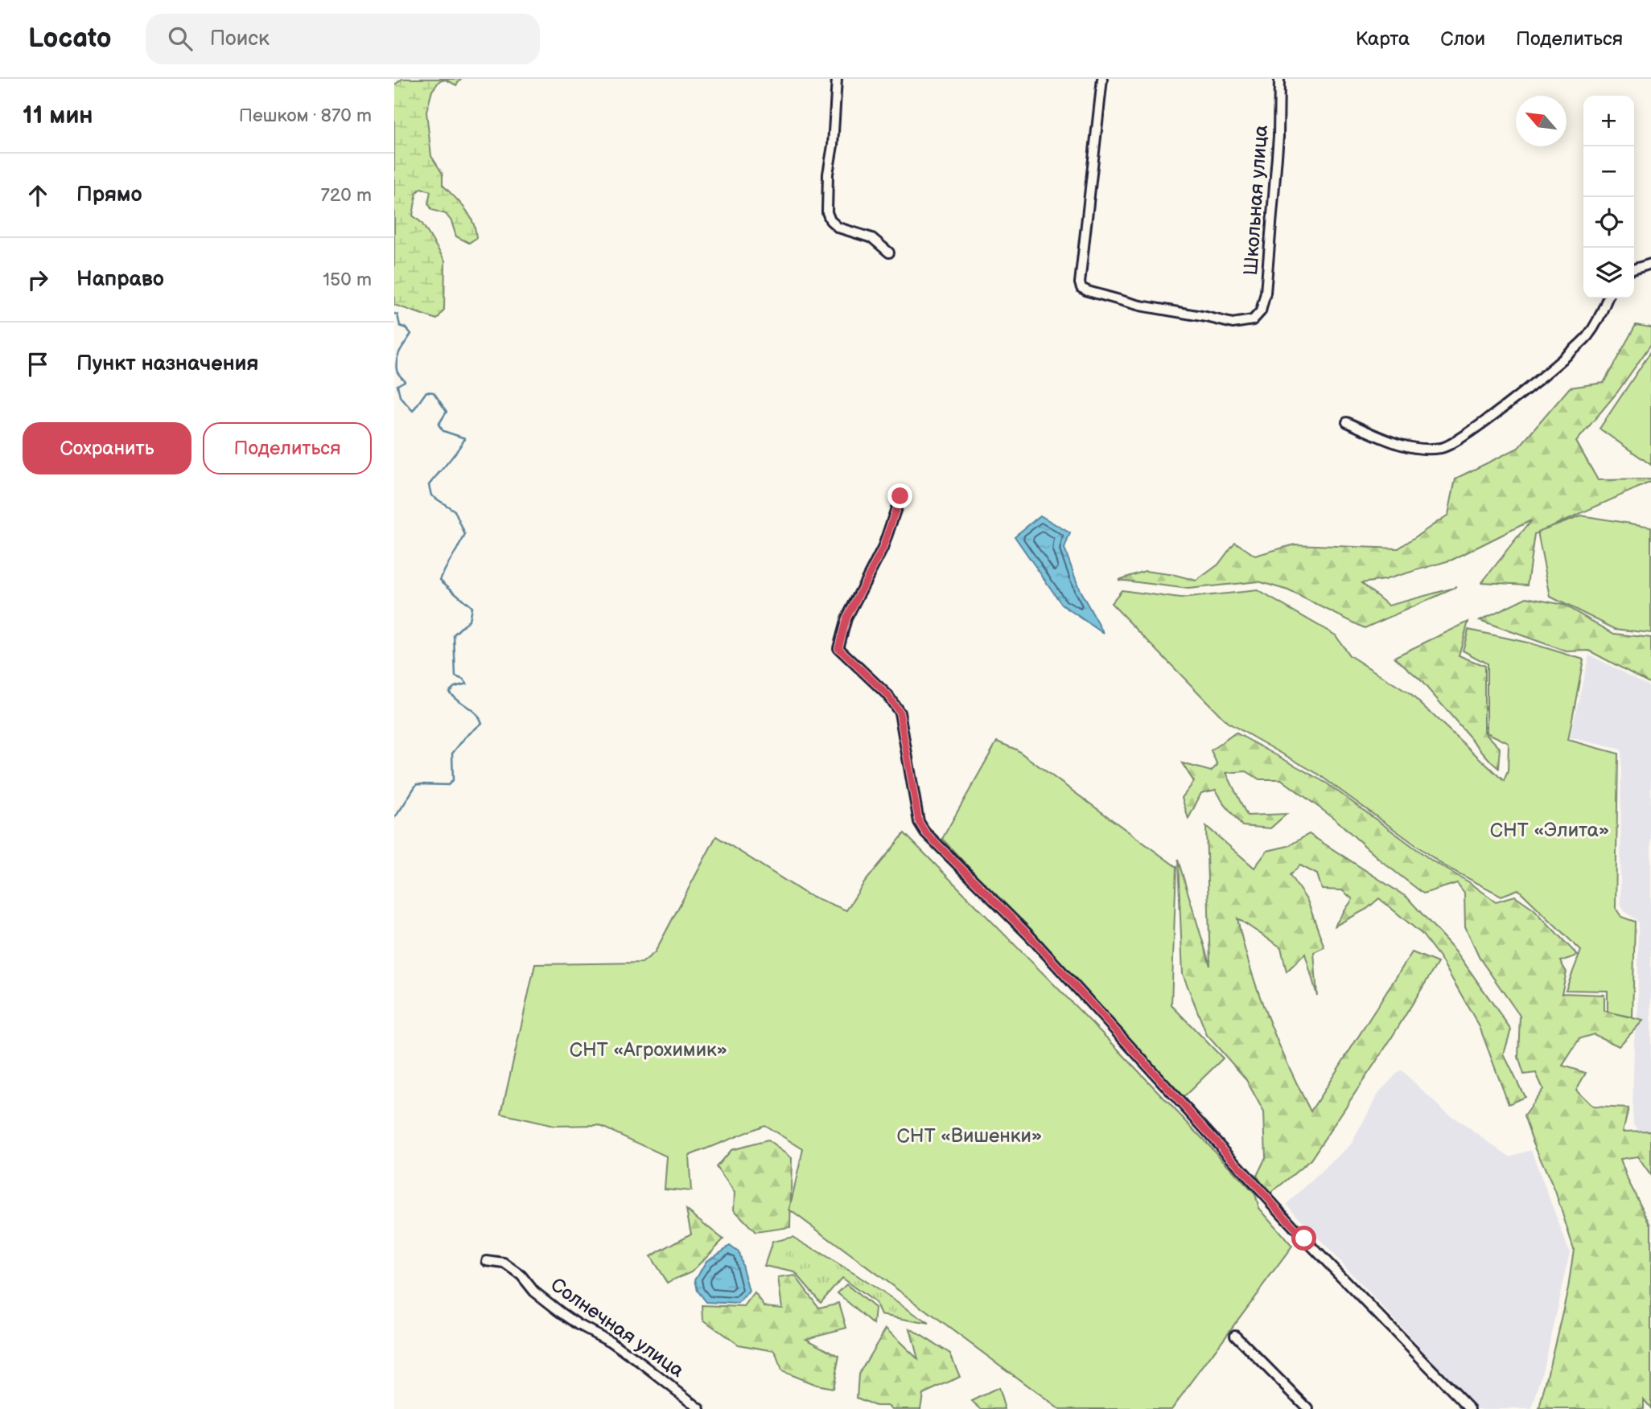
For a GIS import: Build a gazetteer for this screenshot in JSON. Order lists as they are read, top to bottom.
{
  "streets": {
    "street": ["Школьная улица", "Солнечная улица"]
  },
  "parks": ["СНТ «Элита»", "СНТ «Агрохимик»", "СНТ «Вишенки»"],
  "north": "top left",
  "page": {
    "header": "Locato",
    "search": "Поиск",
    "nav": ["Карта", "Слои", "Поделиться"],
    "heading": ["11 мин", "Пешком · 870 m"],
    "map_buttons": ["+", "−"],
    "list": [
      ["Прямо", "720 m"],
      ["Направо", "150 m"],
      "Пункт назначения"
    ],
    "buttons": ["Сохранить", "Поделиться"]
  }
}
